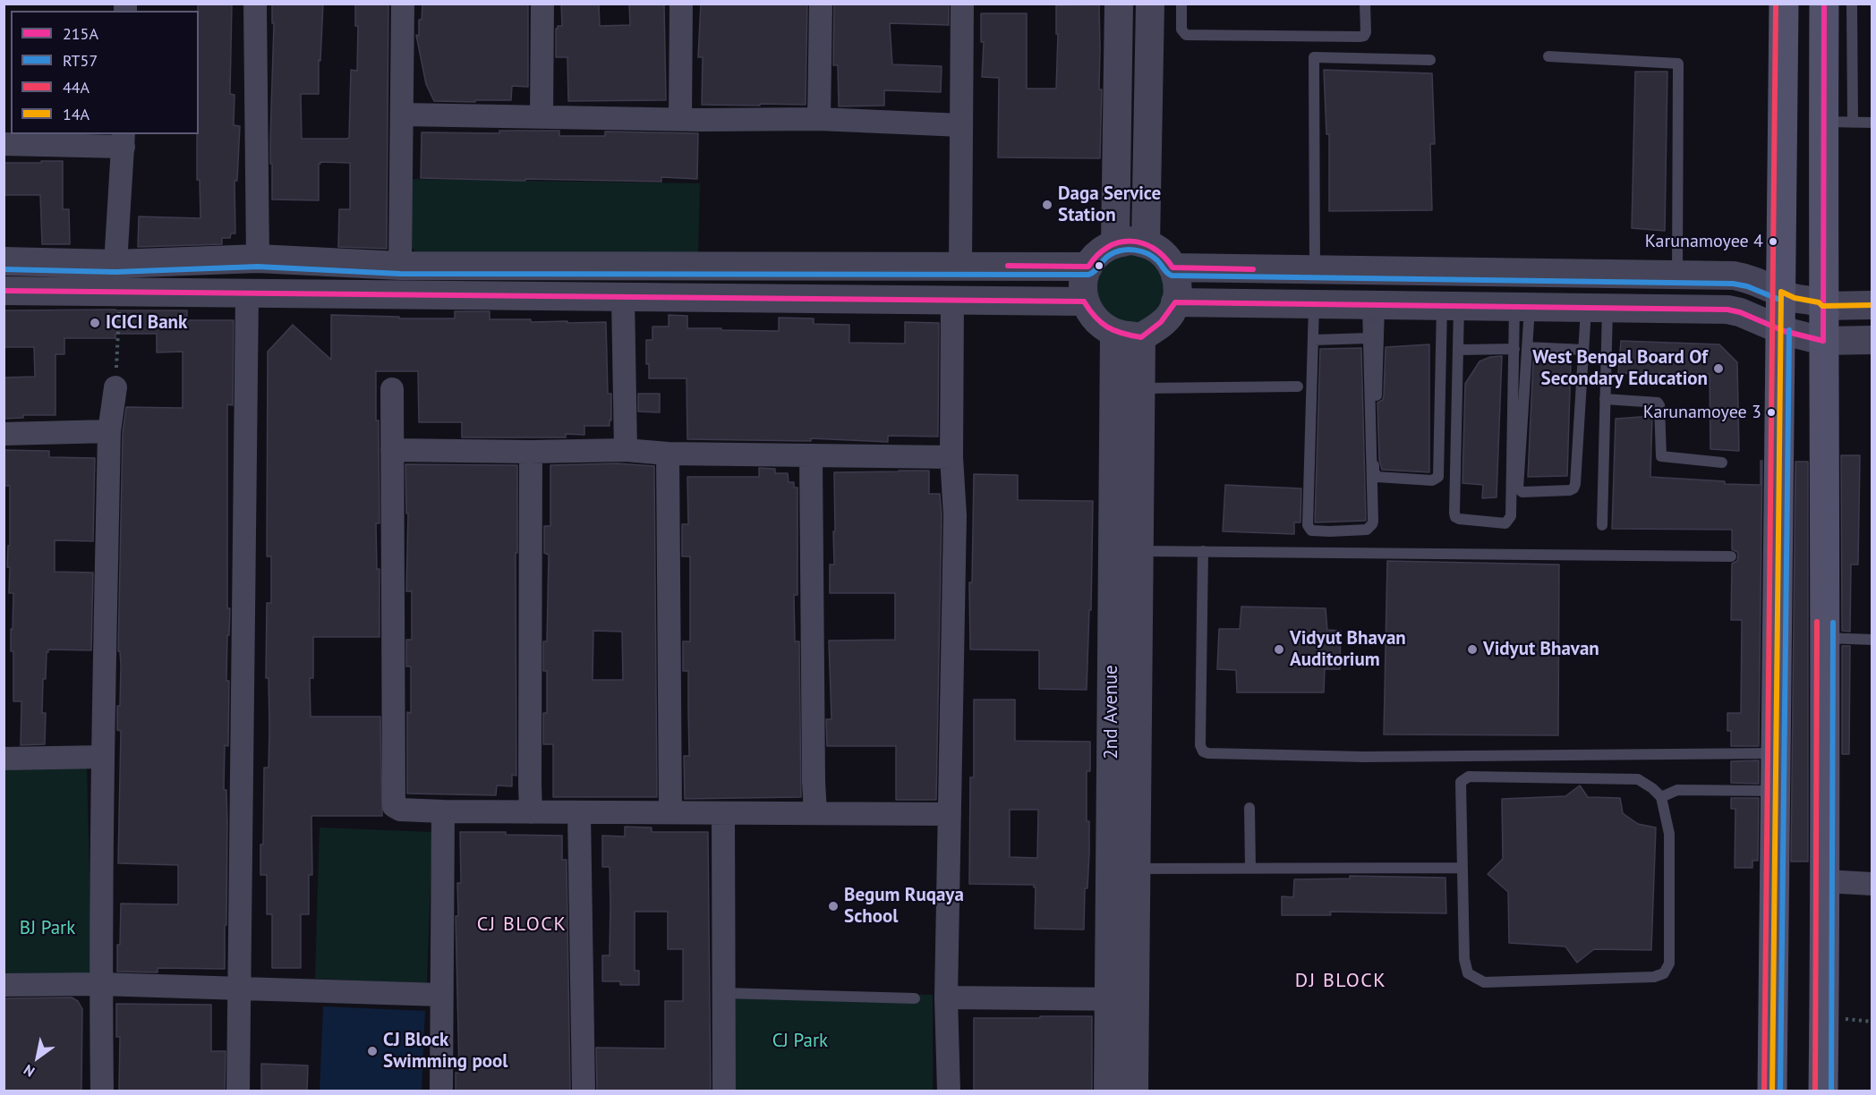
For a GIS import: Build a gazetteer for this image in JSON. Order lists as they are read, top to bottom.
{
  "streets": {
    "street": ["2nd Avenue"]
  },
  "districts": ["CJ BLOCK", "DJ BLOCK"],
  "parks": ["BJ Park", "CJ Park"],
  "places": [
    "Daga Service Station",
    "Karunamoyee 4",
    "ICICI Bank",
    "West Bengal Board Of Secondary Education",
    "Karunamoyee 3",
    "Vidyut Bhavan Auditorium",
    "Vidyut Bhavan",
    "Begum Ruqaya School",
    "CJ Block Swimming pool"
  ],
  "lines": [
    "transit line 215A",
    "transit line 44A",
    "transit line RT57",
    "transit line 14A"
  ],
  "legend": [
    "215A",
    "RT57",
    "44A",
    "14A"
  ],
  "north": "bottom left"
}
